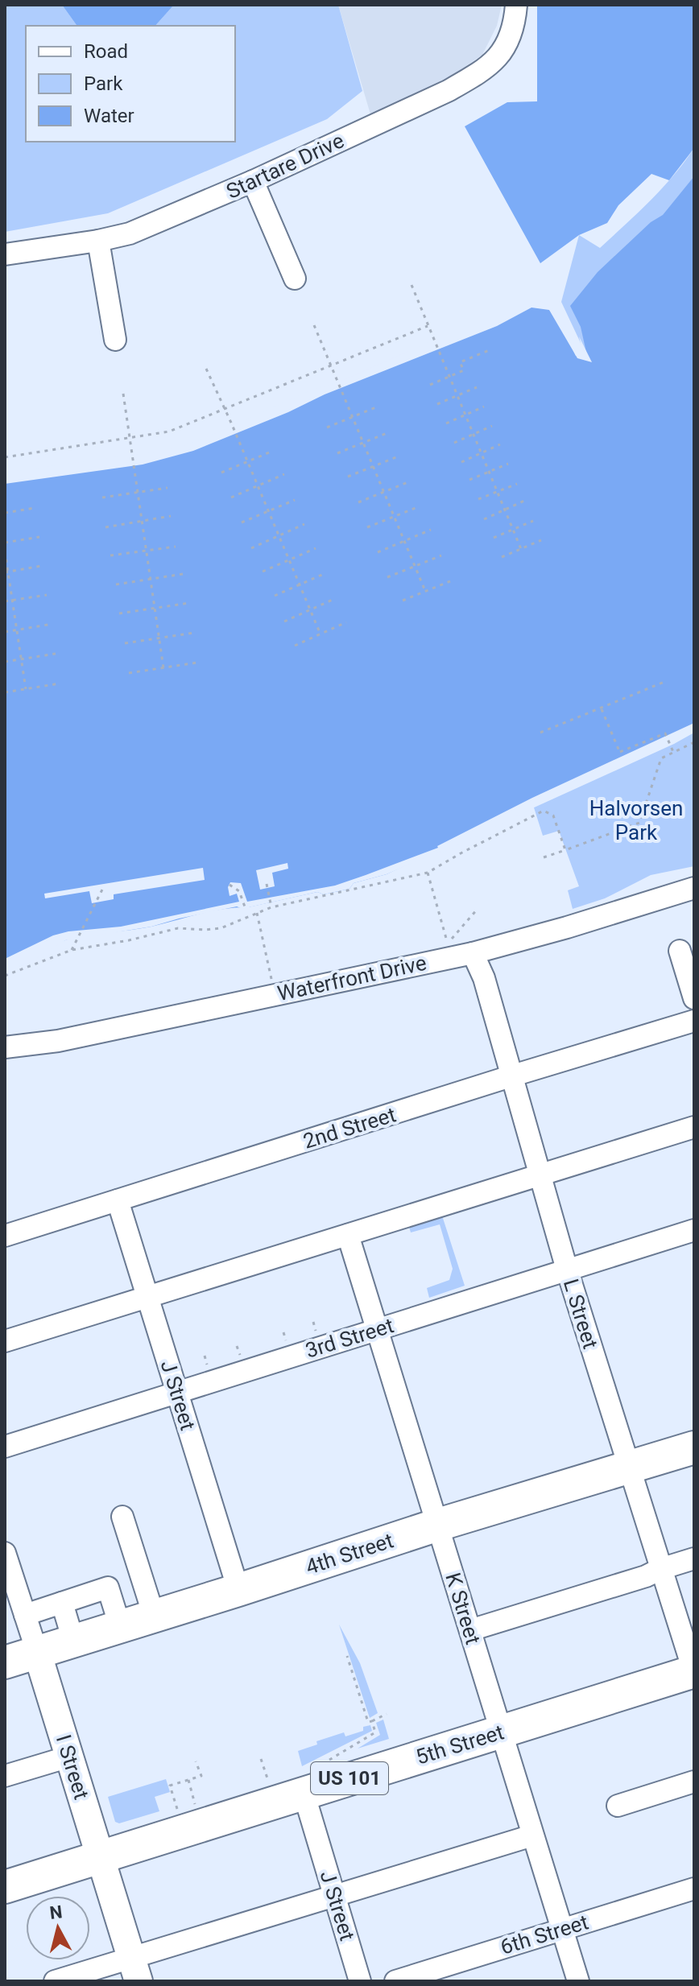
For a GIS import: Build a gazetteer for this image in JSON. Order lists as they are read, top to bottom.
{
  "streets": {
    "highway": ["4th Street", "5th Street", "US 101"],
    "main road": ["I Street"],
    "street": [
      "Startare Drive",
      "Waterfront Drive",
      "2nd Street",
      "L Street",
      "3rd Street",
      "J Street",
      "K Street",
      "6th Street"
    ]
  },
  "crossings": [
    ["Waterfront Drive", "L Street"],
    ["2nd Street", "L Street"],
    ["2nd Street", "J Street"],
    ["L Street", "3rd Street"],
    ["L Street", "4th Street"],
    ["L Street", "5th Street"],
    ["3rd Street", "J Street"],
    ["3rd Street", "K Street"],
    ["J Street", "4th Street"],
    ["J Street", "5th Street"],
    ["4th Street", "K Street"],
    ["4th Street", "I Street"],
    ["K Street", "5th Street"],
    ["K Street", "6th Street"],
    ["5th Street", "I Street"]
  ],
  "parks": ["Halvorsen Park"],
  "legend": ["Road", "Park", "Water"],
  "north": "top"
}
